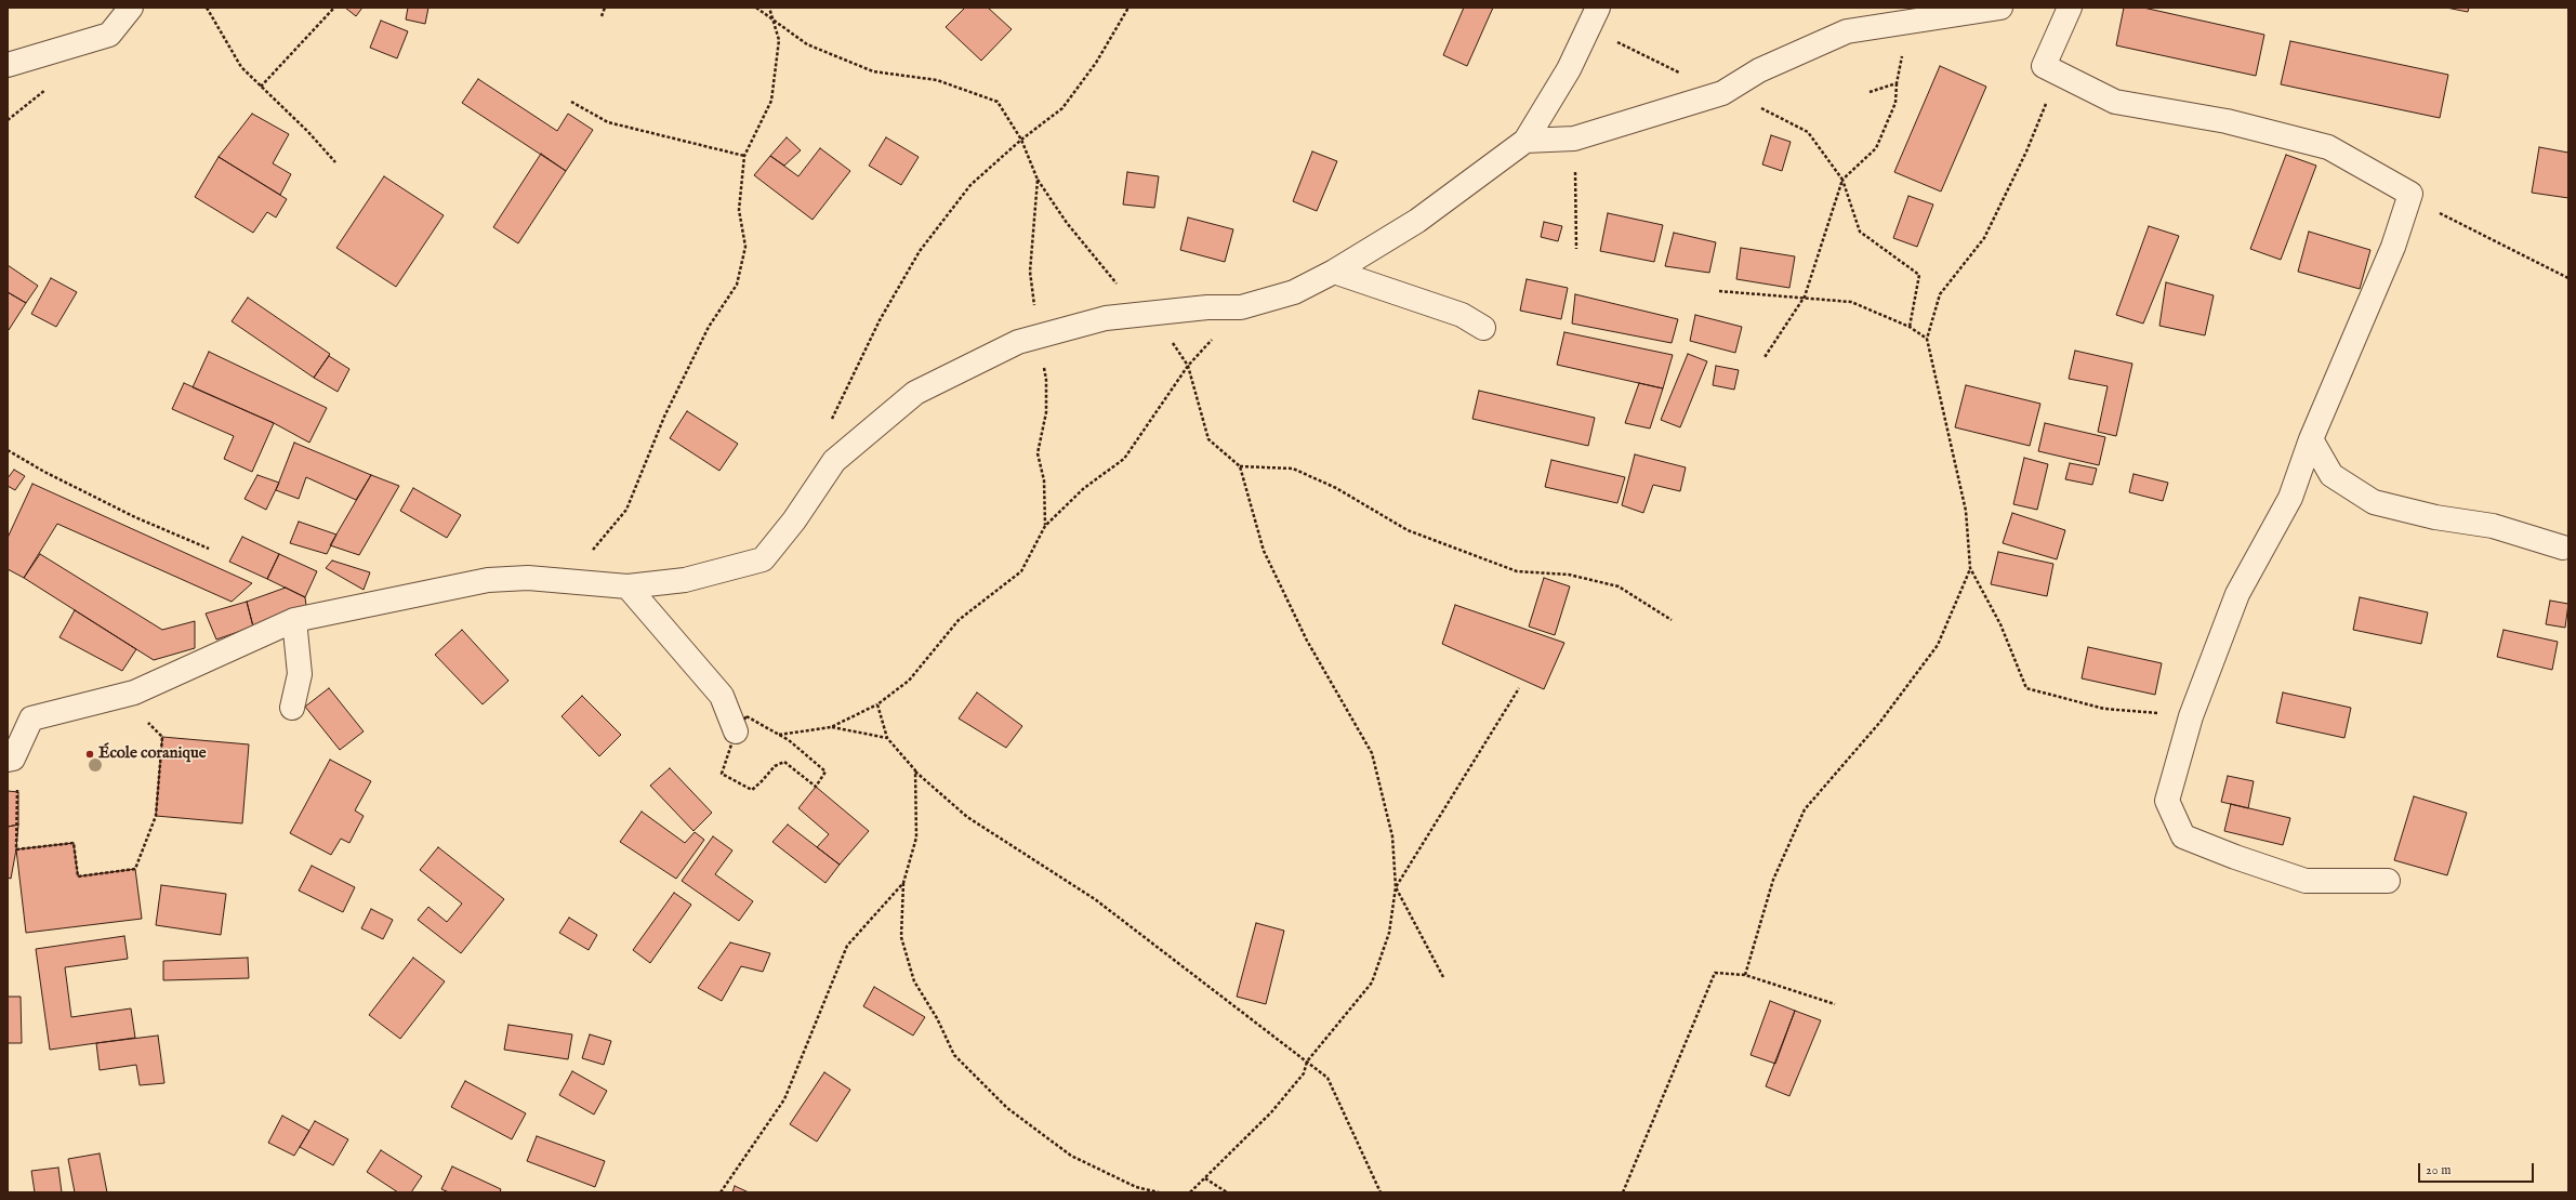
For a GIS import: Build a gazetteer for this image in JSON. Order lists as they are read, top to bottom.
{
  "places": ["École coranique"],
  "scale_bar": "20 m"
}
